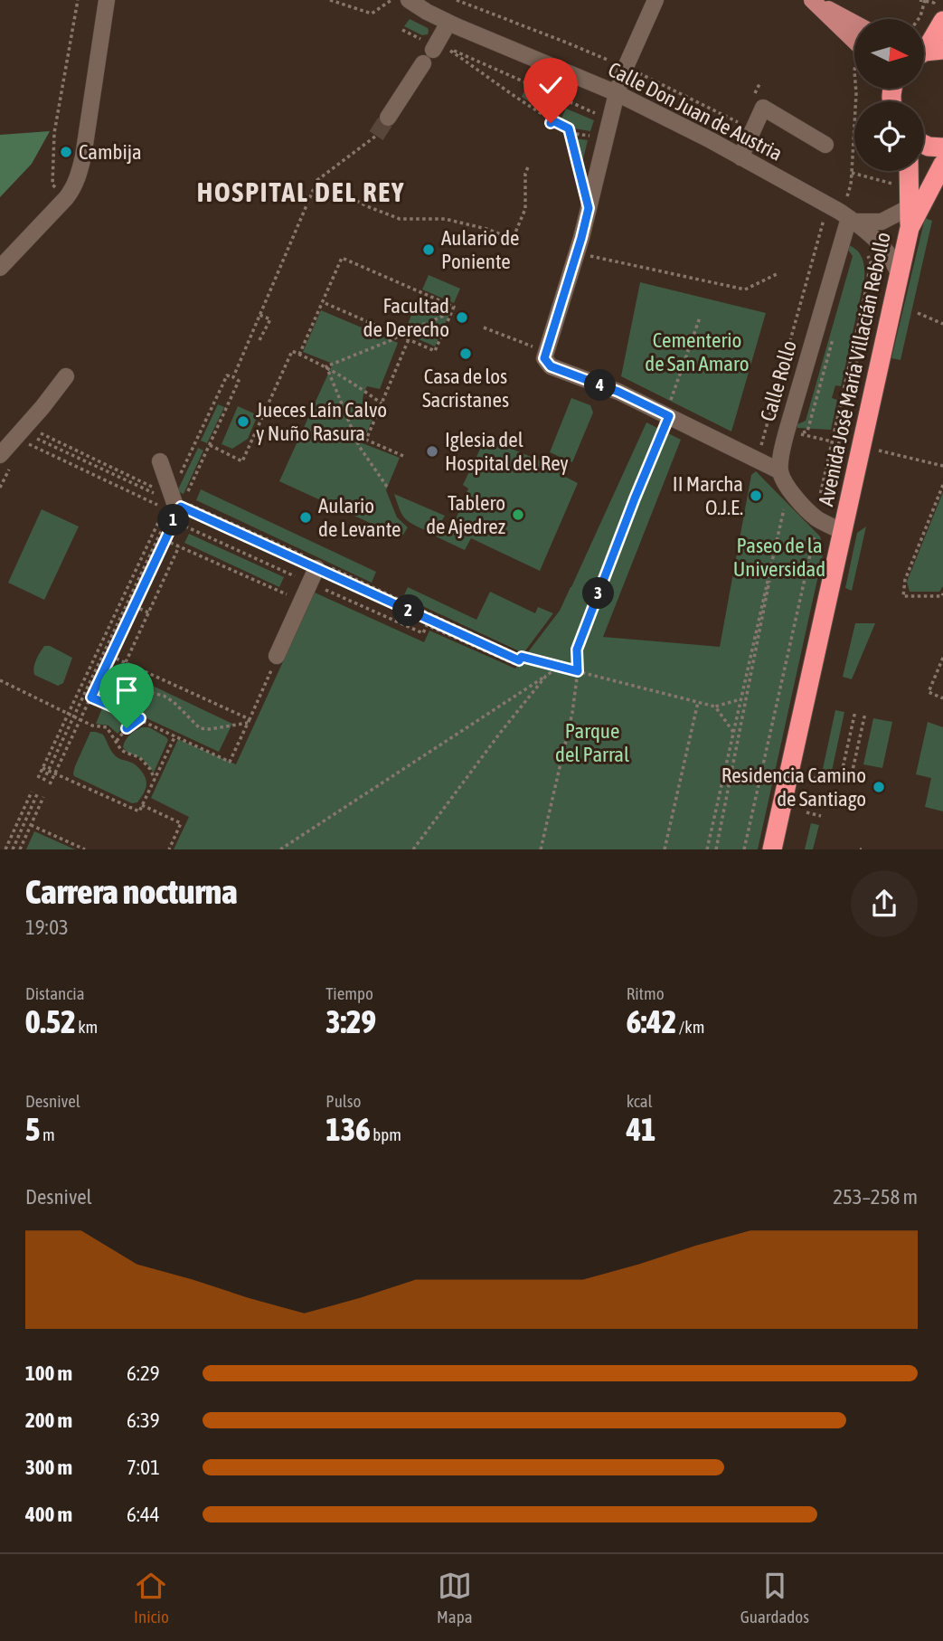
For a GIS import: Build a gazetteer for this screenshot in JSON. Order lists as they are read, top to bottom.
{
  "streets": {
    "highway": ["Avenida José María Villacián Rebollo"],
    "street": ["Calle Don Juan de Austria", "Calle Rollo"]
  },
  "crossings": [
    ["Calle Don Juan de Austria", "Avenida José María Villacián Rebollo"],
    ["Calle Don Juan de Austria", "Calle Rollo"]
  ],
  "districts": ["HOSPITAL DEL REY"],
  "parks": ["Cementerio de San Amaro", "Paseo de la Universidad", "Parque del Parral"],
  "places": [
    "Cambija",
    "Aulario de Poniente",
    "Facultad de Derecho",
    "Casa de los Sacristanes",
    "Jueces Laín Calvo y Nuño Rasura",
    "Iglesia del Hospital del Rey",
    "II Marcha O.J.E.",
    "Tablero de Ajedrez",
    "Aulario de Levante",
    "Residencia Camino de Santiago"
  ],
  "north": "right",
  "page": {
    "pins": [
      "4",
      "1",
      "3",
      "2"
    ],
    "heading": ["Carrera nocturna", "19:03"],
    "stats": [
      ["Distancia", "0.52 km"],
      ["Tiempo", "3:29"],
      ["Ritmo", "6:42 /km"],
      ["Desnivel", "5 m"],
      ["Pulso", "136 bpm"],
      ["kcal", "41"]
    ],
    "chart": ["Desnivel", "253–258 m"],
    "list": [
      {
        "name": "100 m",
        "note": "6:29"
      },
      {
        "name": "200 m",
        "note": "6:39"
      },
      {
        "name": "300 m",
        "note": "7:01"
      },
      {
        "name": "400 m",
        "note": "6:44"
      }
    ],
    "tabs": ["Inicio", "Mapa", "Guardados"]
  }
}
